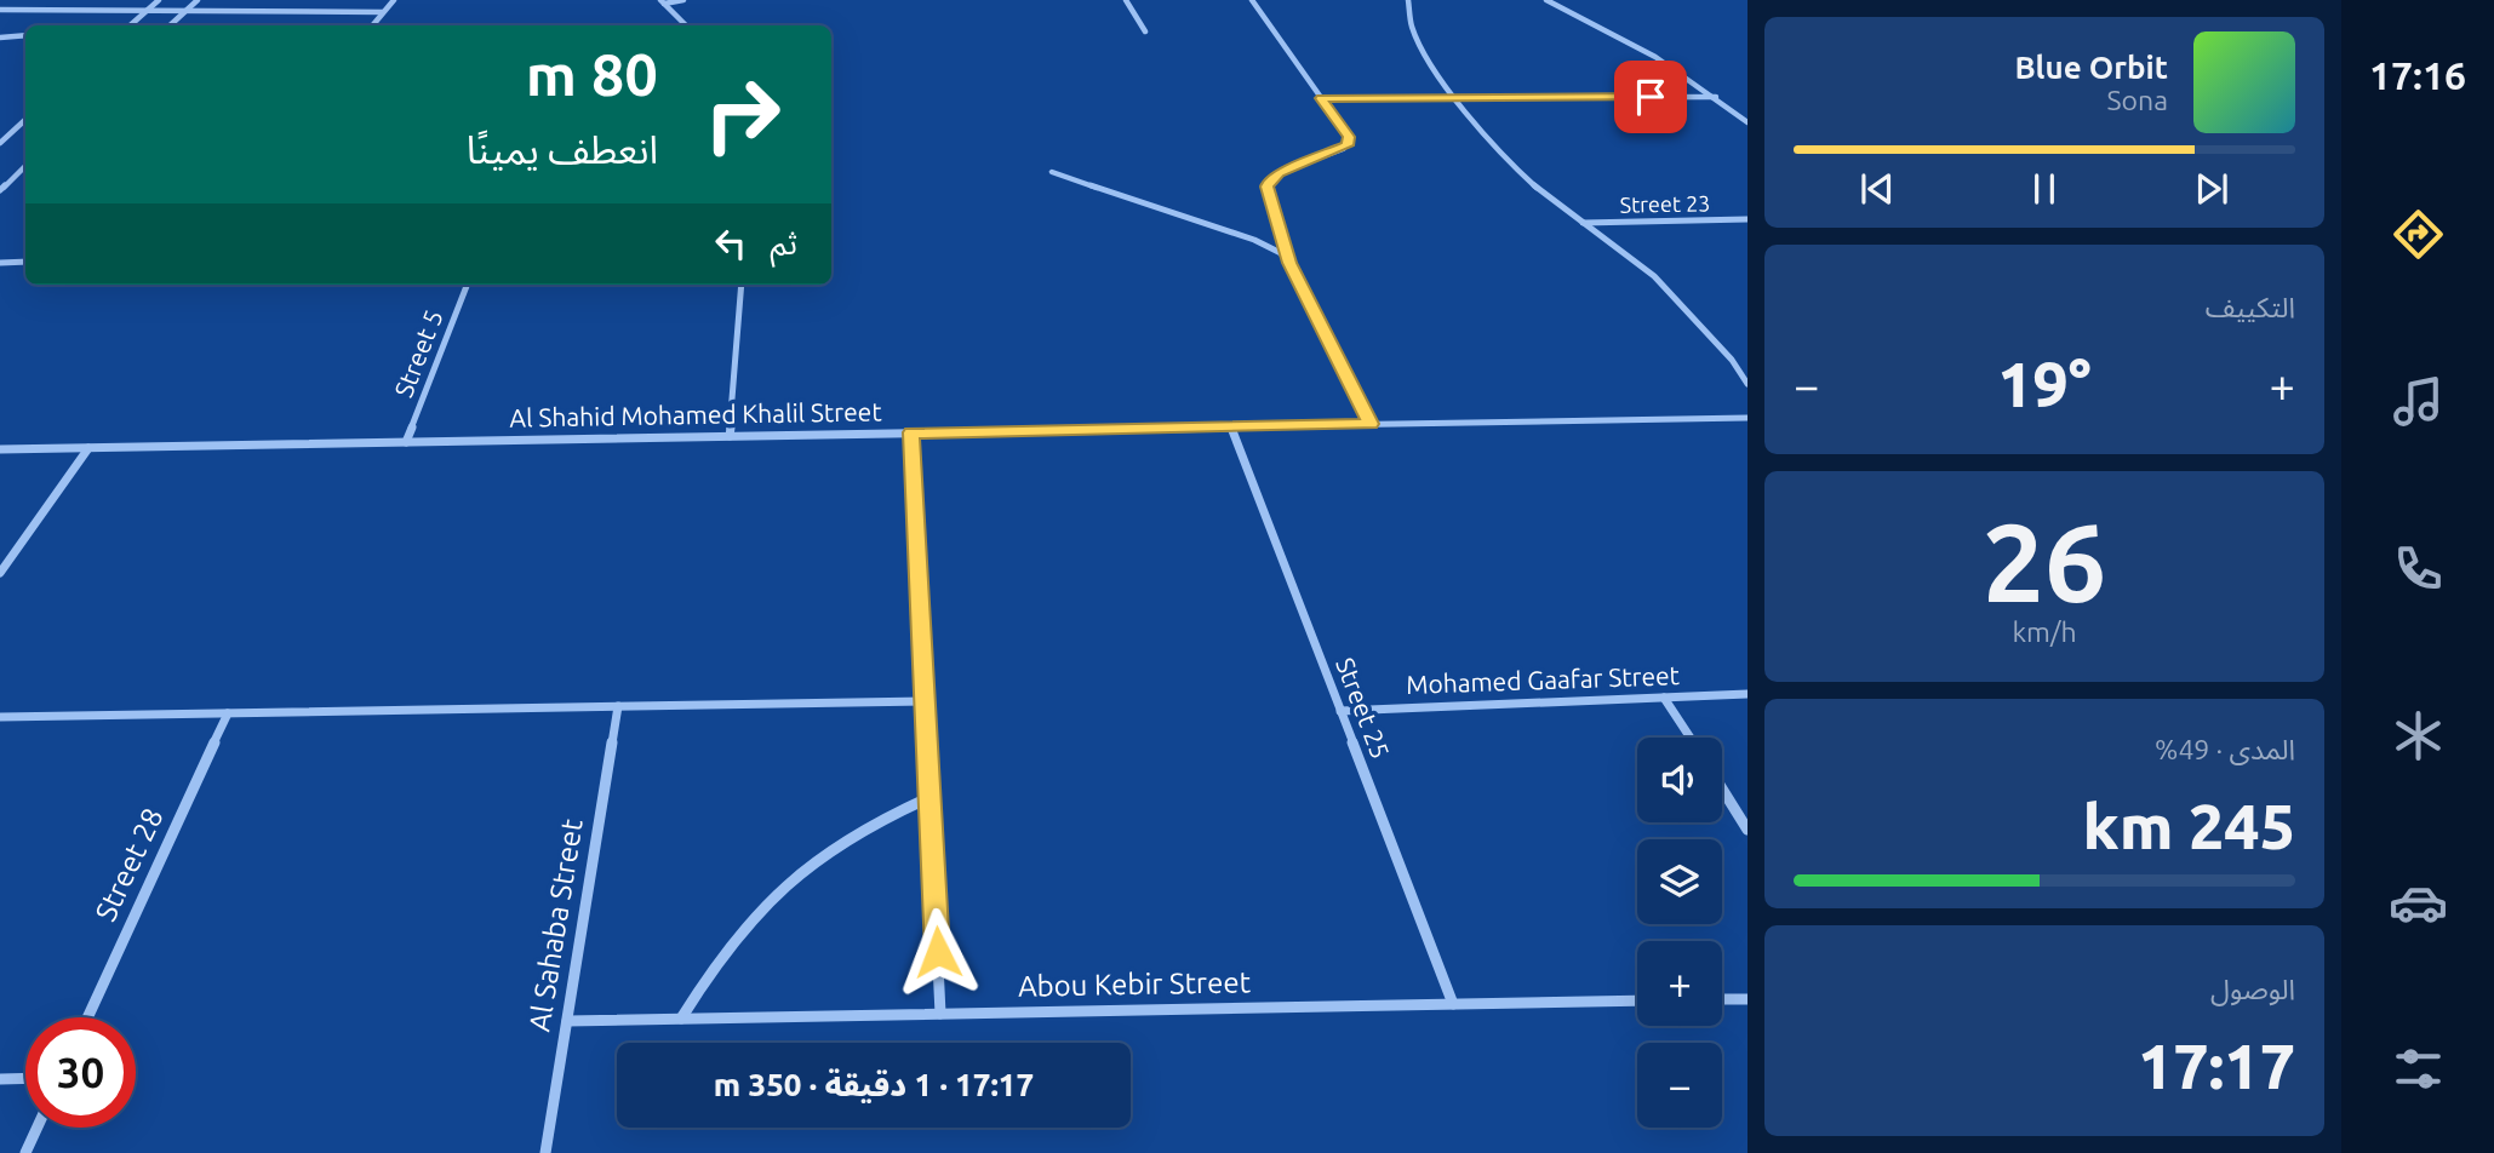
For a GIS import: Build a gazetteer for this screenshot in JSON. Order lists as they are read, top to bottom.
{
  "streets": {
    "street": [
      "Street 23",
      "Street 5",
      "Al Shahid Mohamed Khalil Street",
      "Mohamed Gaafar Street",
      "Street 25",
      "Street 28",
      "Al Sahaba Street",
      "Abou Kebir Street"
    ]
  },
  "crossings": [
    ["Street 5", "Al Shahid Mohamed Khalil Street"],
    ["Al Shahid Mohamed Khalil Street", "Street 25"],
    ["Mohamed Gaafar Street", "Street 25"],
    ["Street 25", "Abou Kebir Street"],
    ["Al Sahaba Street", "Abou Kebir Street"]
  ],
  "page": {
    "tabs": "17:16",
    "turn": ["80 m", "انعطف يمينًا"],
    "song": ["Blue Orbit", "Sona"],
    "then": "ثم",
    "tile": [
      "التكييف",
      ["26", "km/h"],
      ["المدى · 49%", "245 km"],
      ["الوصول", "17:17"]
    ],
    "heat": ["−", "19°", "+"],
    "map_buttons": ["+", "−"],
    "limit": "30",
    "trip": "17:17 · 1 دقيقة · 350 m"
  }
}
